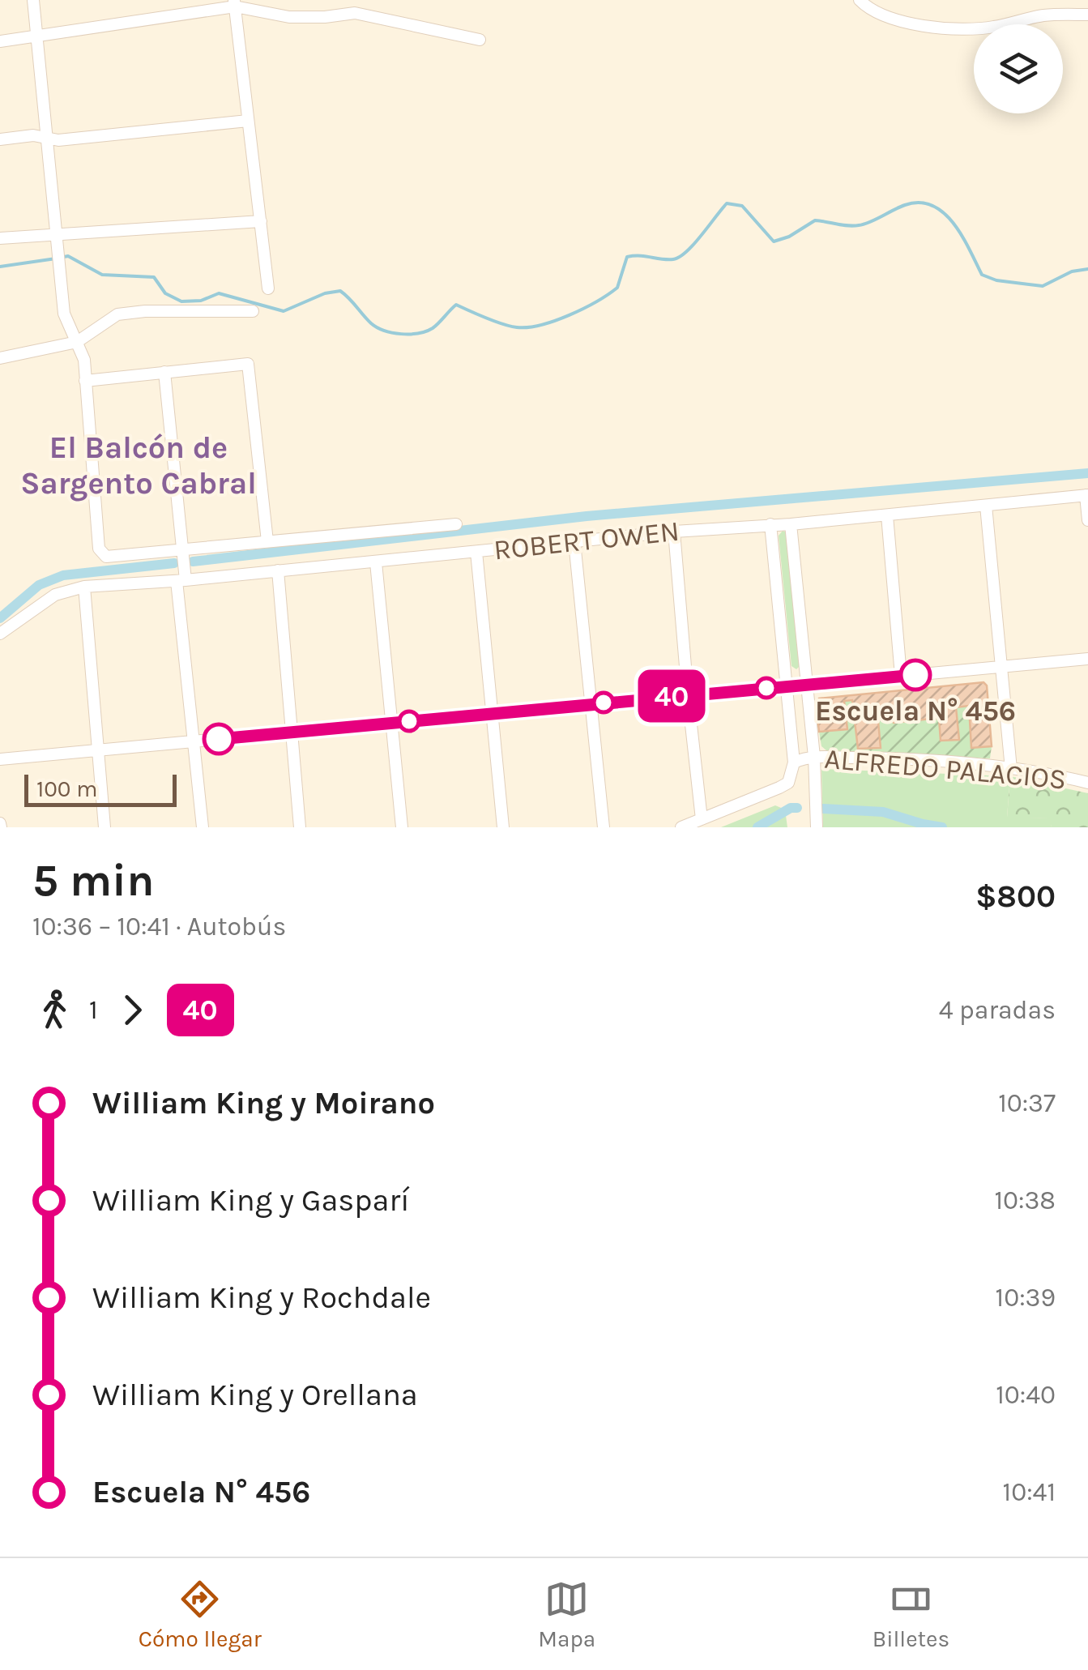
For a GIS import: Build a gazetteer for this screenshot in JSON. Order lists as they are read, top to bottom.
{
  "streets": {
    "street": ["ROBERT OWEN", "ALFREDO PALACIOS"]
  },
  "districts": ["El Balcón de Sargento Cabral"],
  "places": ["Escuela N° 456"],
  "lines": ["bus line 40"],
  "scale_bar": "100 m",
  "page": {
    "on_map": "40",
    "scale": "100 m",
    "heading": ["5 min", "10:36 – 10:41 · Autobús", "$800"],
    "legs": ["1", "40", "4 paradas"],
    "list": [
      {
        "name": "William King y Moirano",
        "value": "10:37"
      },
      {
        "name": "William King y Gasparí",
        "value": "10:38"
      },
      {
        "name": "William King y Rochdale",
        "value": "10:39"
      },
      {
        "name": "William King y Orellana",
        "value": "10:40"
      },
      {
        "name": "Escuela N° 456",
        "value": "10:41"
      }
    ],
    "tabs": ["Cómo llegar", "Mapa", "Billetes"]
  }
}
